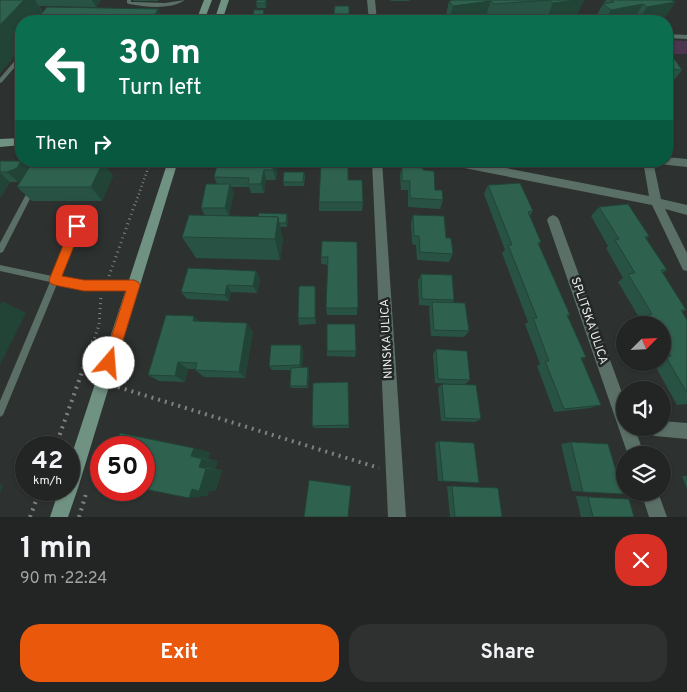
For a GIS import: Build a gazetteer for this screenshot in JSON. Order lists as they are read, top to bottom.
{
  "streets": {
    "street": ["SPLITSKA ULICA", "NINSKA ULICA"]
  },
  "north": "top right",
  "page": {
    "turn": ["30 m", "Turn left"],
    "then": "Then",
    "speed": "42 km/h",
    "limit": "50",
    "heading": ["1 min", "90 m · 22:24"],
    "buttons": ["Exit", "Share"]
  }
}
